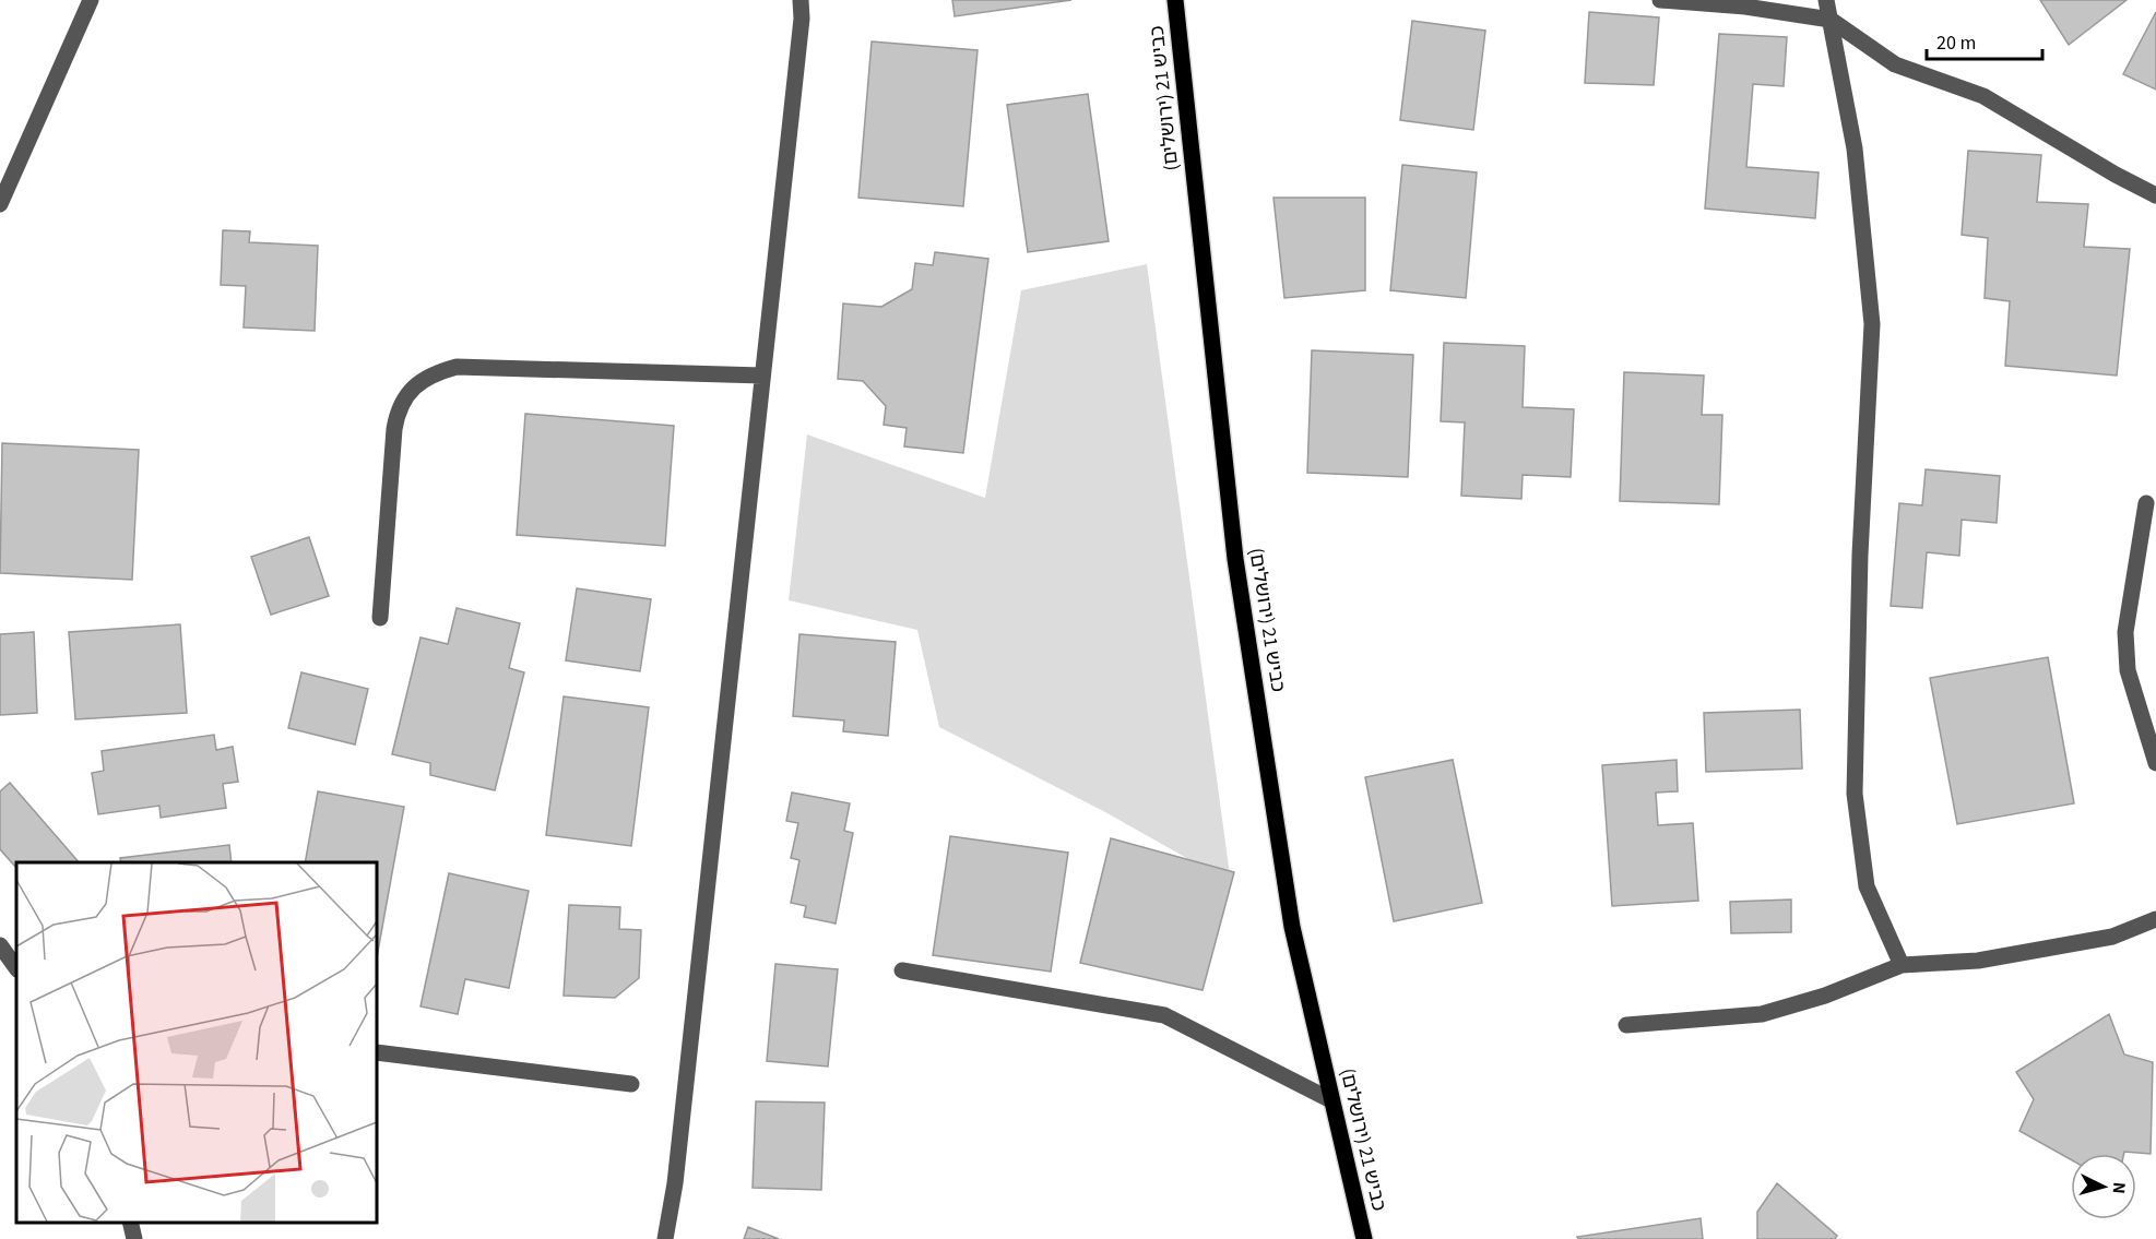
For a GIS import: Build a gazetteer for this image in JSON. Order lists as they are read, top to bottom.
{
  "streets": {
    "main road": ["כביש 21 (ירושלים)"]
  },
  "scale_bar": "20 m",
  "north": "right"
}
